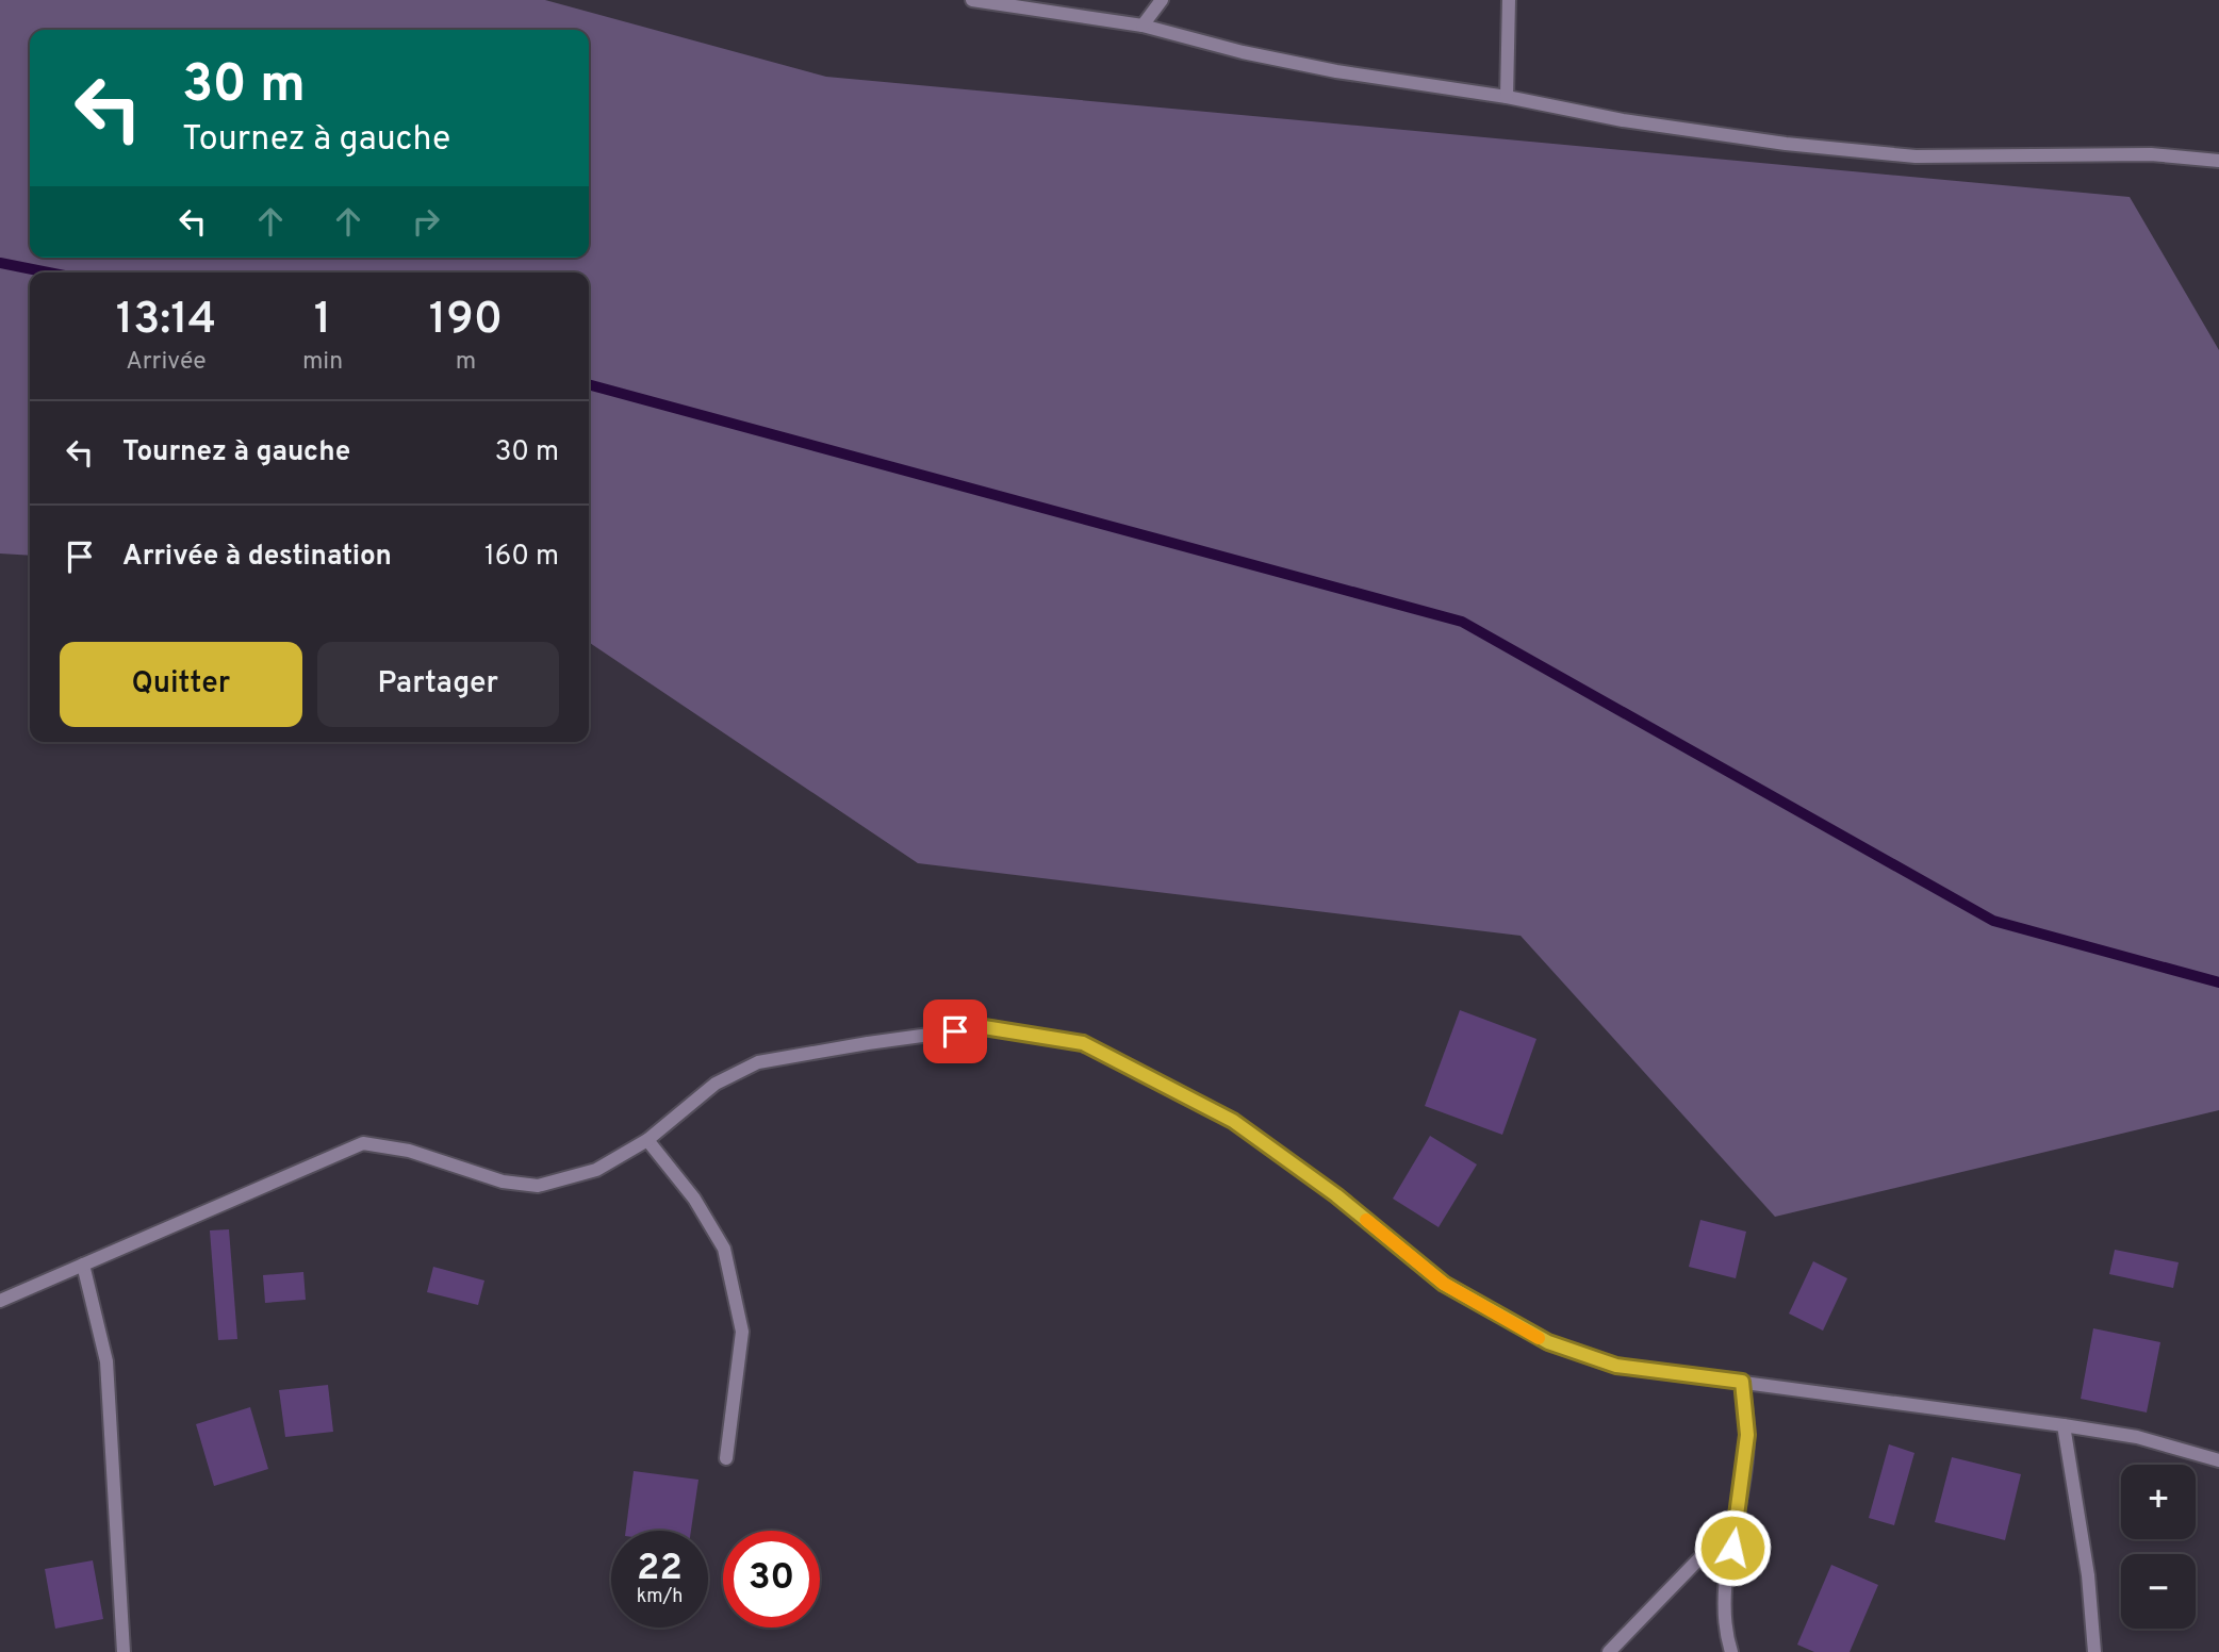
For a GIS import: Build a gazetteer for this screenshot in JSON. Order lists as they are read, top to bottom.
{
  "page": {
    "turn": ["30 m", "Tournez à gauche"],
    "eta": [
      "13:14",
      "Arrivée",
      "1",
      "min",
      "190",
      "m"
    ],
    "list": [
      {
        "name": "Tournez à gauche",
        "value": "30 m"
      },
      {
        "name": "Arrivée à destination",
        "value": "160 m"
      }
    ],
    "buttons": ["Quitter", "Partager"],
    "map_buttons": ["+", "−"],
    "speed": "22 km/h",
    "limit": "30"
  }
}
